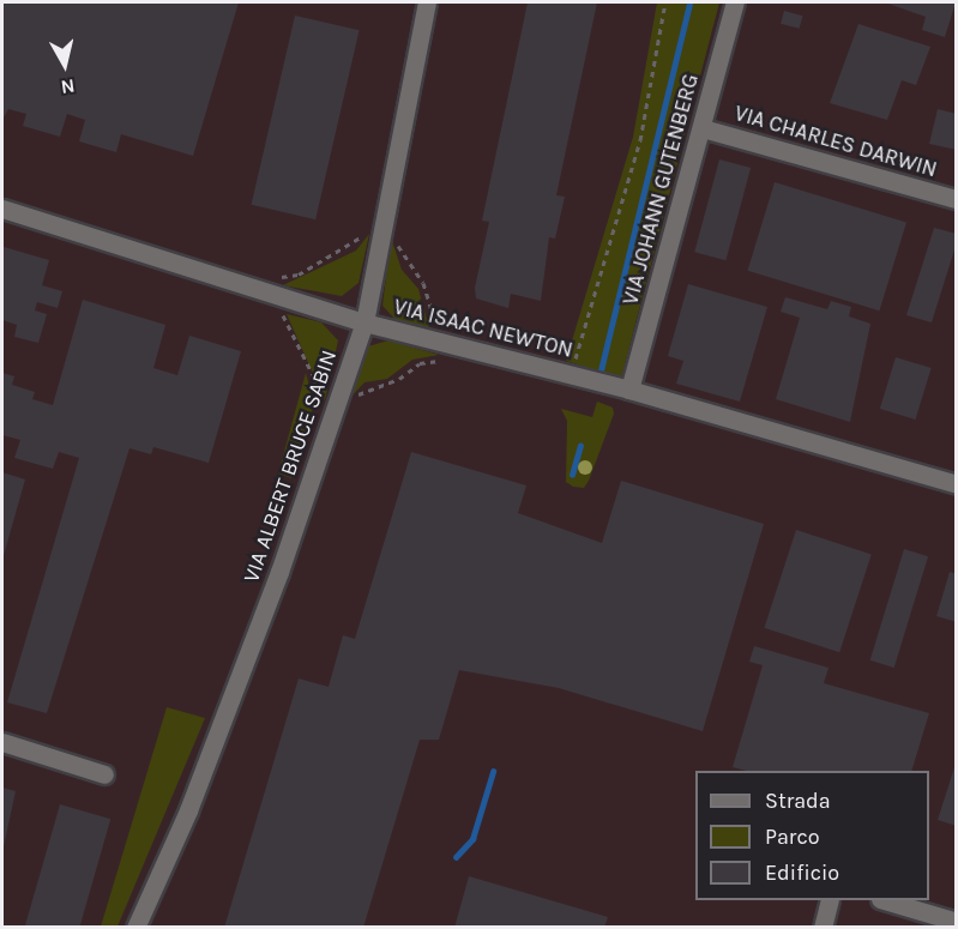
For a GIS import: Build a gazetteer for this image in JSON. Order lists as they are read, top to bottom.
{
  "streets": {
    "street": [
      "VIA CHARLES DARWIN",
      "VIA JOHANN GUTENBERG",
      "VIA ISAAC NEWTON",
      "VIA ALBERT BRUCE SABIN"
    ]
  },
  "crossings": [
    ["VIA CHARLES DARWIN", "VIA JOHANN GUTENBERG"],
    ["VIA JOHANN GUTENBERG", "VIA ISAAC NEWTON"],
    ["VIA ISAAC NEWTON", "VIA ALBERT BRUCE SABIN"]
  ],
  "legend": ["Strada", "Parco", "Edificio"],
  "north": "bottom"
}
